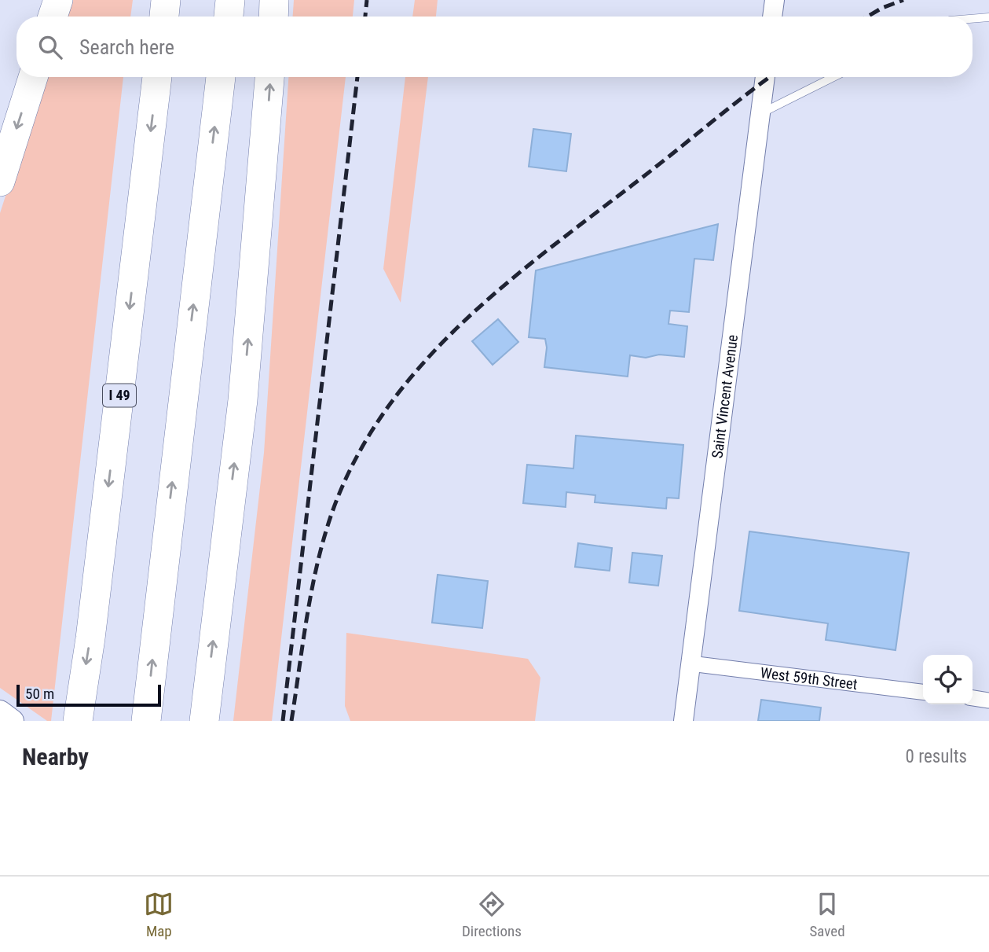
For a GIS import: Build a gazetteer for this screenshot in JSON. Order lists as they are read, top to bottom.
{
  "streets": {
    "highway": ["I 49"],
    "street": ["Saint Vincent Avenue", "West 59th Street"]
  },
  "crossings": [
    ["Saint Vincent Avenue", "West 59th Street"]
  ],
  "scale_bar": "50 m",
  "page": {
    "search": "Search here",
    "scale": "50 m",
    "heading": ["Nearby", "0 results"],
    "nav": ["Map", "Directions", "Saved"]
  }
}
